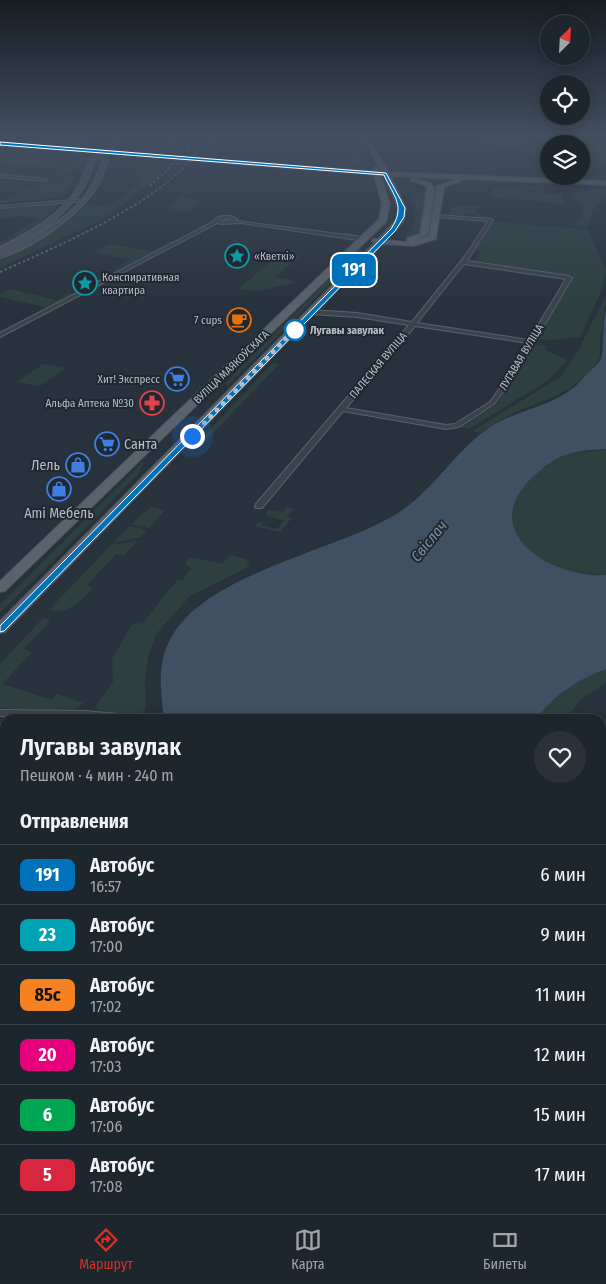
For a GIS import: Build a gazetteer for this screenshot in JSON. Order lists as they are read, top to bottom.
{
  "streets": {
    "main road": ["ВУЛІЦА МАЯКОЎСКАГА"],
    "street": ["ЛУГАВАЯ ВУЛІЦА", "ПАЛЕСКАЯ ВУЛІЦА"]
  },
  "crossings": [
    ["ЛУГАВАЯ ВУЛІЦА", "ПАЛЕСКАЯ ВУЛІЦА"]
  ],
  "water": ["Свіслач"],
  "places": {
    "place": ["«Кветкі»", "Конспиративная квартира"],
    "cafe": ["7 cups"],
    "other": ["Лугавы завулак"],
    "supermarket": ["Хит! Экспресс", "Санта"],
    "pharmacy": ["Альфа Аптека №30"],
    "shop": ["Лель", "Ami Мебель"]
  },
  "lines": ["bus line 191"],
  "north": "top right",
  "page": {
    "on_map": "191",
    "heading": [
      ["Лугавы завулак", "Пешком · 4 мин · 240 m"],
      "Отправления"
    ],
    "list": [
      {
        "mark": "191",
        "name": "Автобус",
        "note": "16:57",
        "value": "6 мин"
      },
      {
        "mark": "23",
        "name": "Автобус",
        "note": "17:00",
        "value": "9 мин"
      },
      {
        "mark": "85с",
        "name": "Автобус",
        "note": "17:02",
        "value": "11 мин"
      },
      {
        "mark": "20",
        "name": "Автобус",
        "note": "17:03",
        "value": "12 мин"
      },
      {
        "mark": "6",
        "name": "Автобус",
        "note": "17:06",
        "value": "15 мин"
      },
      {
        "mark": "5",
        "name": "Автобус",
        "note": "17:08",
        "value": "17 мин"
      }
    ],
    "tabs": ["Маршрут", "Карта", "Билеты"]
  }
}
